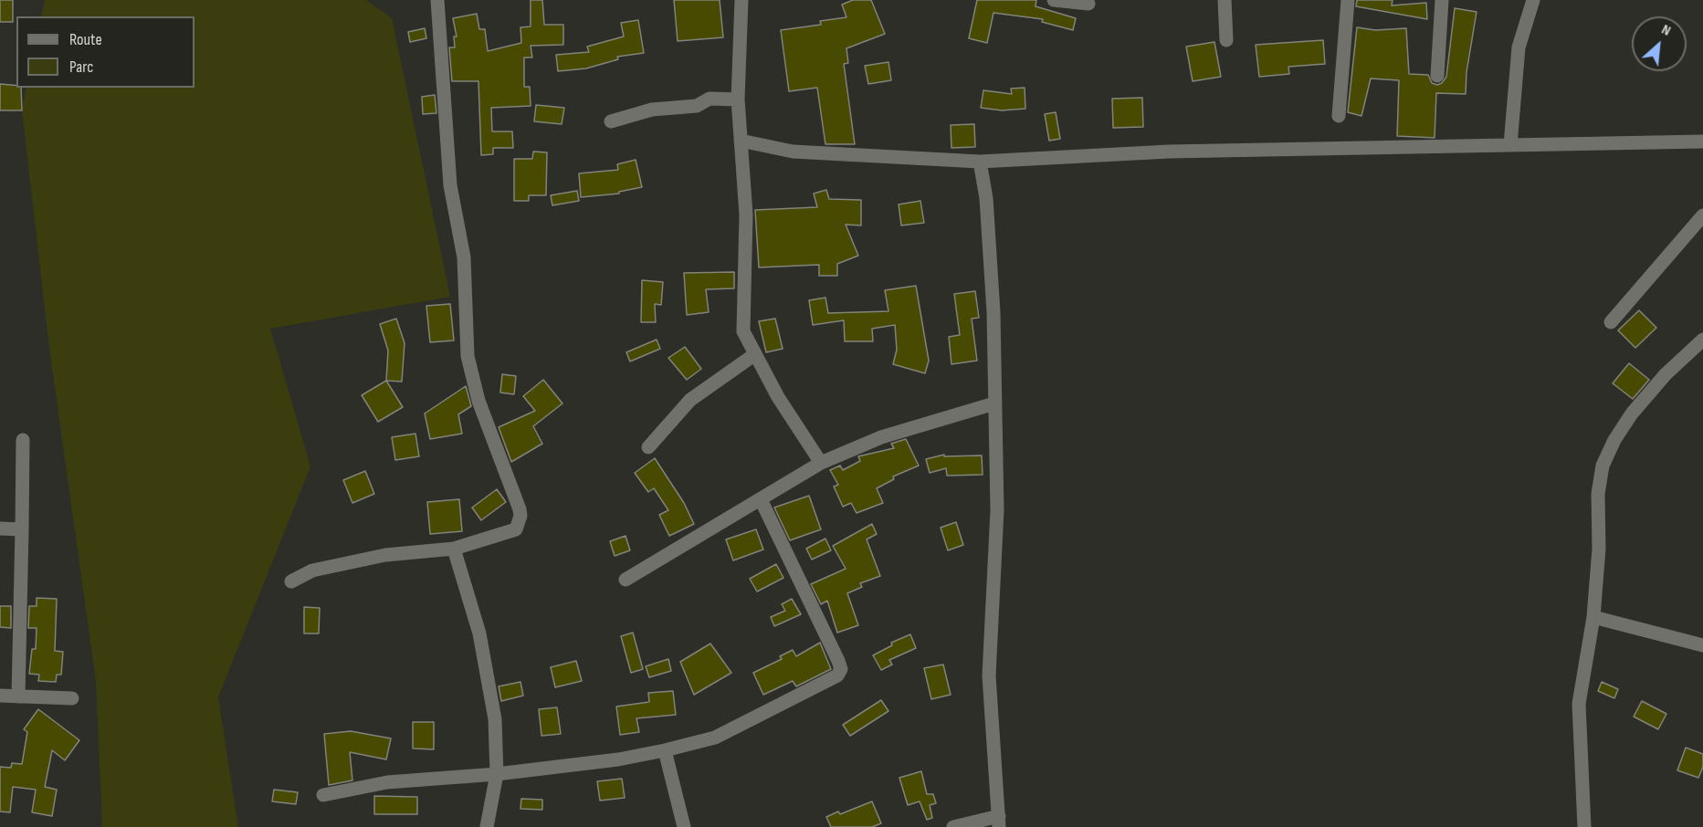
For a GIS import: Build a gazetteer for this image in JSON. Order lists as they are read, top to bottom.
{
  "legend": ["Route", "Parc"],
  "north": "top right"
}
